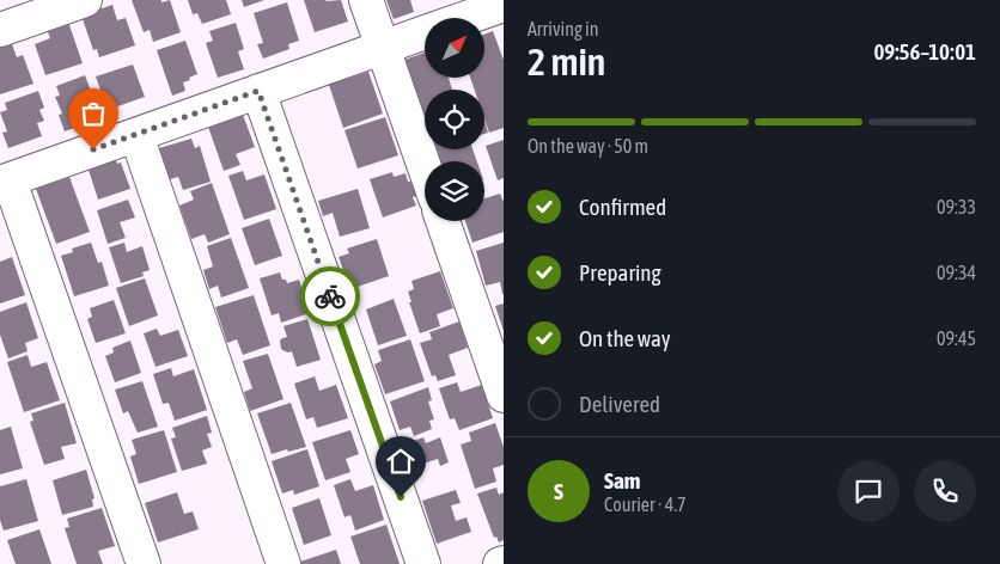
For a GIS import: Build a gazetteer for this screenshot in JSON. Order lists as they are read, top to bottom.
{
  "north": "top right",
  "page": {
    "heading": ["2 min", "Arriving in", "09:56–10:01"],
    "panel": ["Sam", "Courier · 4.7"],
    "bar": "On the way · 50 m",
    "list": [
      ["Confirmed", "09:33"],
      ["Preparing", "09:34"],
      ["On the way", "09:45"],
      "Delivered"
    ],
    "round": "S"
  }
}
